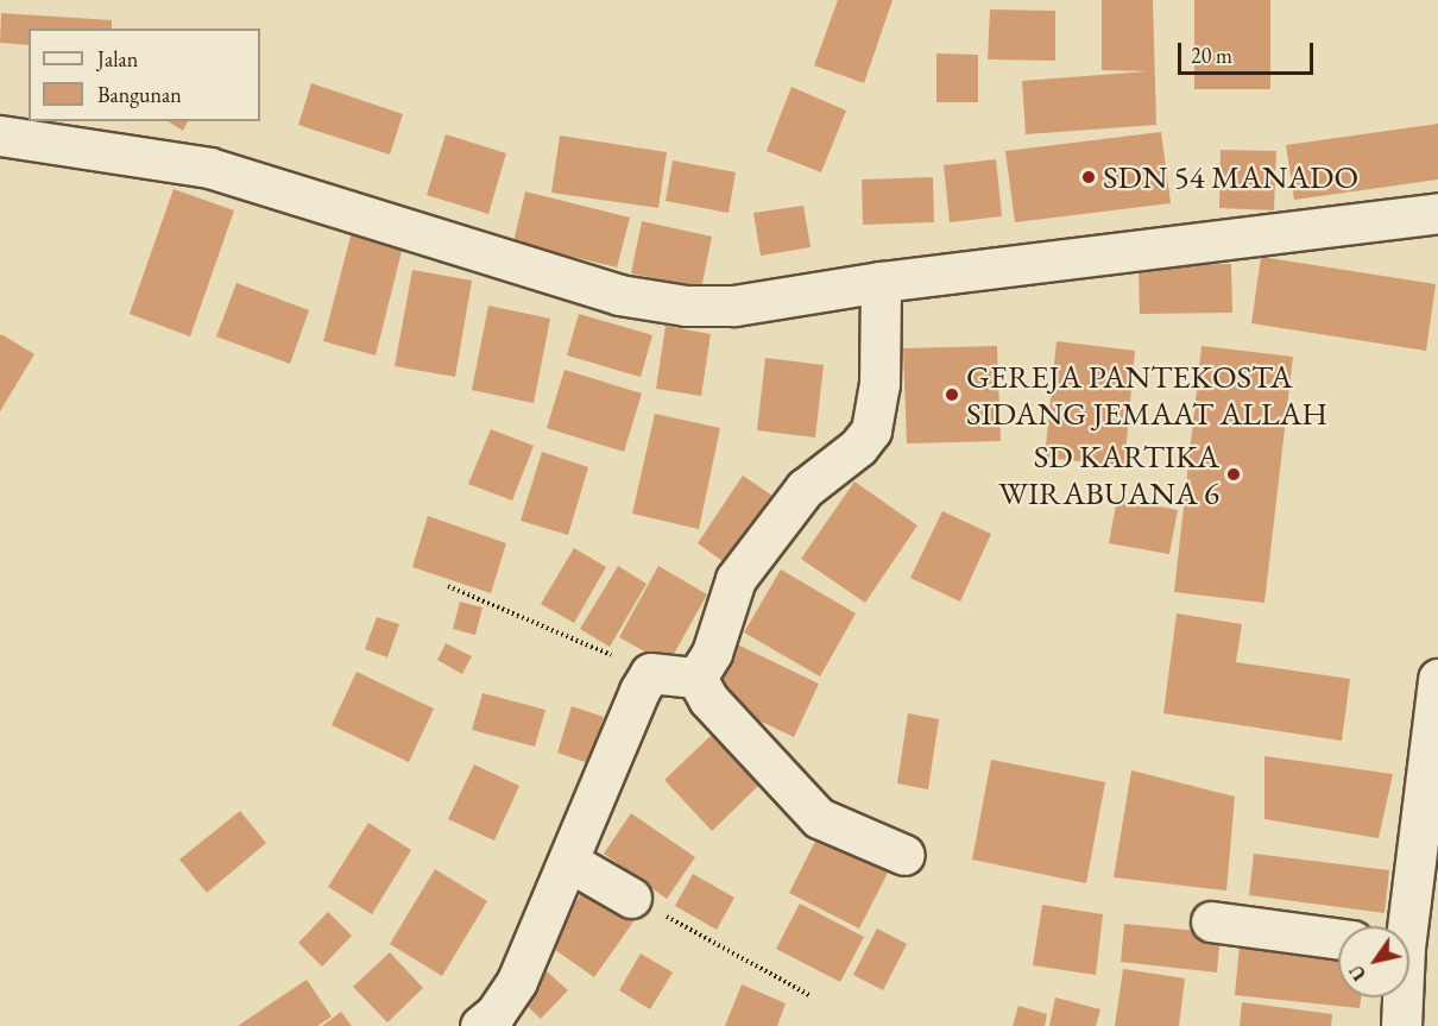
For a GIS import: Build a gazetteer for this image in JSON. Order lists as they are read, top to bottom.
{
  "places": ["SDN 54 MANADO", "GEREJA PANTEKOSTA SIDANG JEMAAT ALLAH", "SD KARTIKA WIRABUANA 6"],
  "legend": ["Jalan", "Bangunan"],
  "scale_bar": "20 m",
  "north": "bottom left"
}
